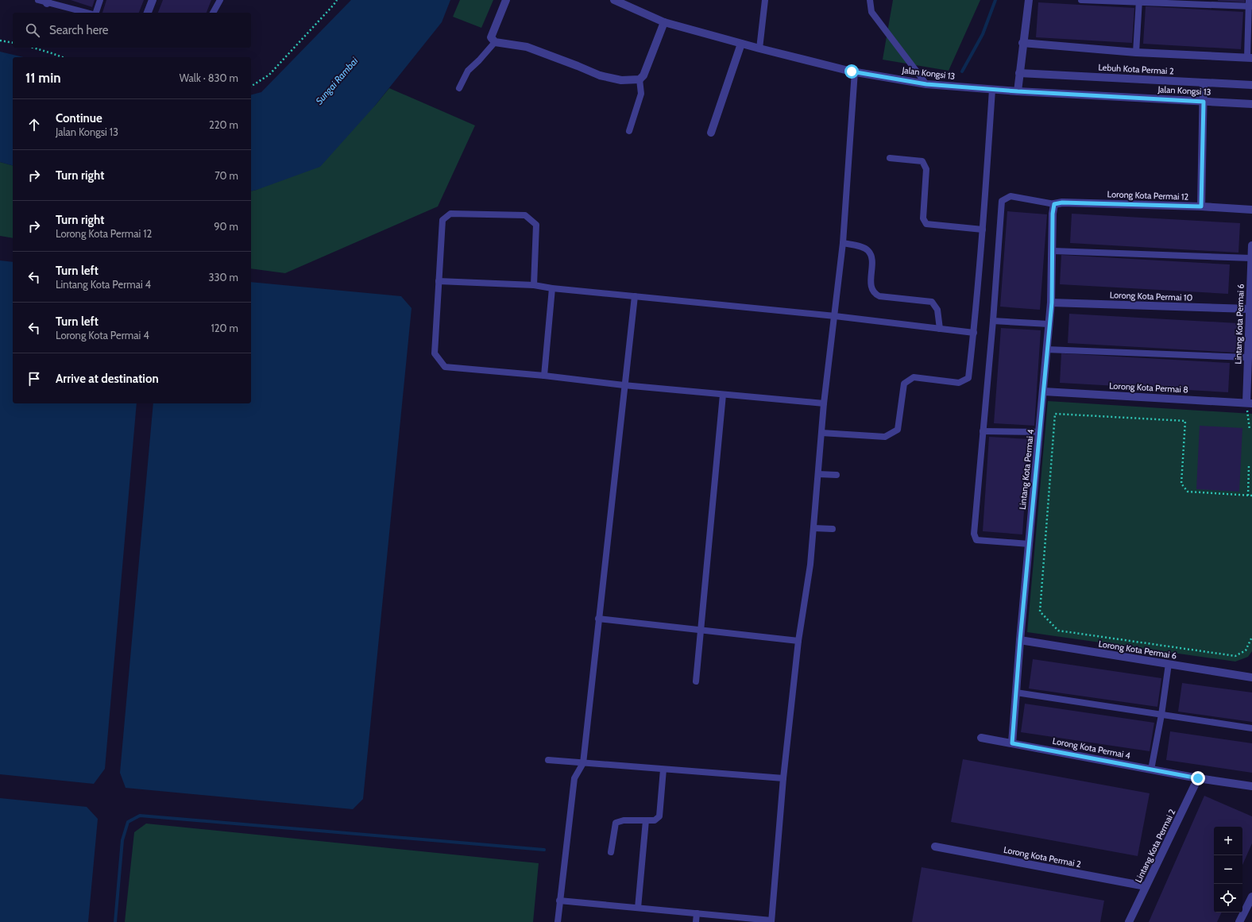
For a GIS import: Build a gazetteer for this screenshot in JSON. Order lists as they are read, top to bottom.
{
  "streets": {
    "street": [
      "Lebuh Kota Permai 2",
      "Jalan Kongsi 13",
      "Lorong Kota Permai 12",
      "Lorong Kota Permai 10",
      "Lintang Kota Permai 6",
      "Lorong Kota Permai 8",
      "Lintang Kota Permai 4",
      "Lorong Kota Permai 6",
      "Lorong Kota Permai 4",
      "Lintang Kota Permai 2",
      "Lorong Kota Permai 2"
    ]
  },
  "crossings": [
    ["Lorong Kota Permai 12", "Lintang Kota Permai 4"],
    ["Lorong Kota Permai 10", "Lintang Kota Permai 6"],
    ["Lorong Kota Permai 10", "Lintang Kota Permai 4"],
    ["Lintang Kota Permai 6", "Lorong Kota Permai 8"],
    ["Lorong Kota Permai 8", "Lintang Kota Permai 4"],
    ["Lintang Kota Permai 4", "Lorong Kota Permai 6"],
    ["Lintang Kota Permai 4", "Lorong Kota Permai 4"],
    ["Lorong Kota Permai 4", "Lintang Kota Permai 2"],
    ["Lintang Kota Permai 2", "Lorong Kota Permai 2"]
  ],
  "water": ["Sungai Rambai"],
  "page": {
    "search": "Search here",
    "heading": ["11 min", "Walk · 830 m"],
    "list": [
      ["Continue", "Jalan Kongsi 13", "220 m"],
      ["Turn right", "70 m"],
      ["Turn right", "Lorong Kota Permai 12", "90 m"],
      ["Turn left", "Lintang Kota Permai 4", "330 m"],
      ["Turn left", "Lorong Kota Permai 4", "120 m"],
      "Arrive at destination"
    ],
    "map_buttons": ["+", "−"]
  }
}
